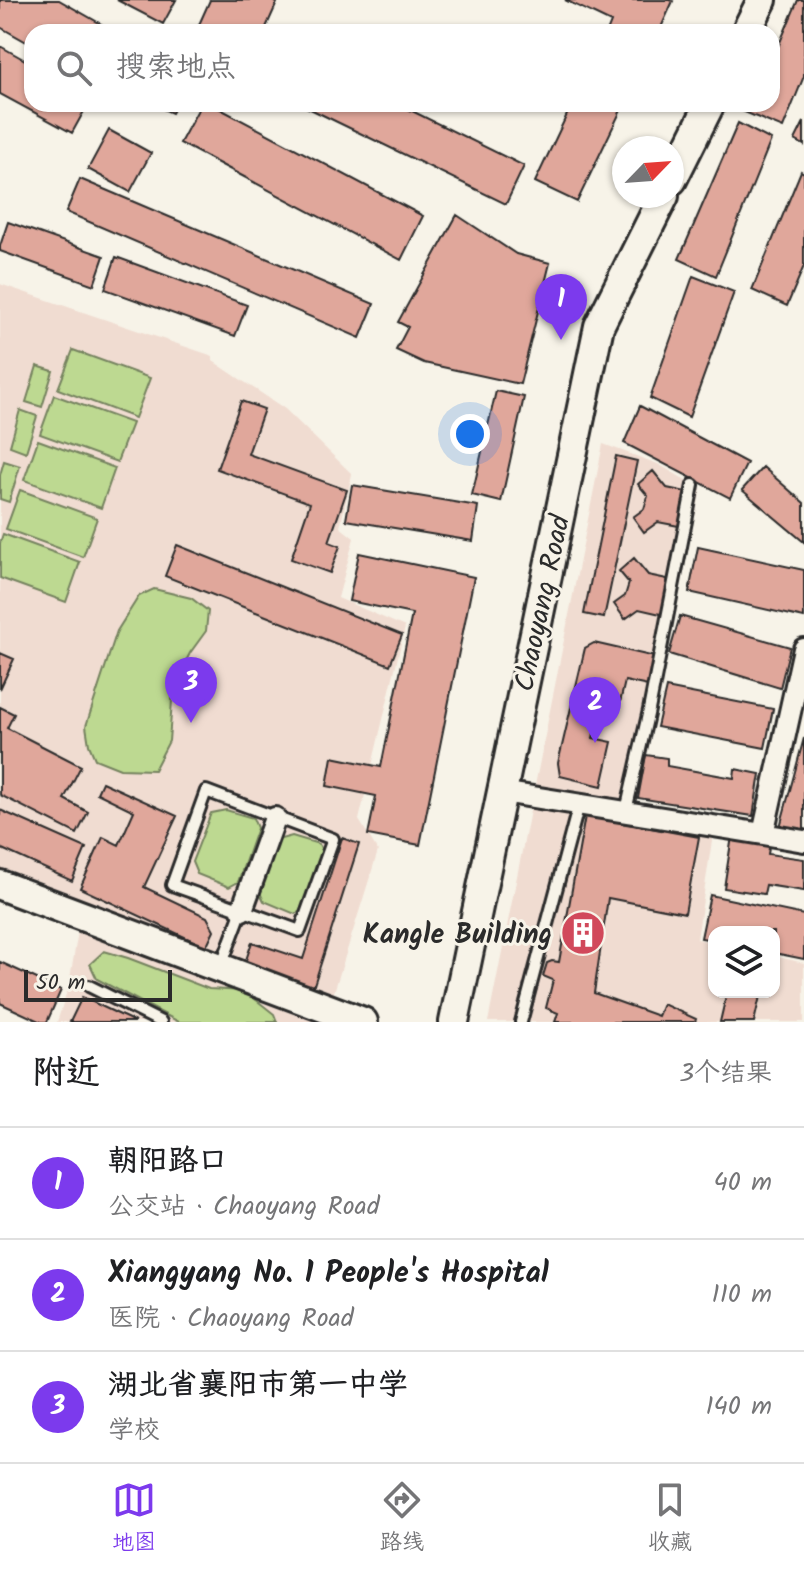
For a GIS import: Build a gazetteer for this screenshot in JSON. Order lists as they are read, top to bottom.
{
  "streets": {
    "main road": ["Chaoyang Road"]
  },
  "places": {
    "building": ["Kangle Building"]
  },
  "scale_bar": "50 m",
  "north": "top right",
  "page": {
    "search": "搜索地点",
    "pins": ["1", "3", "2"],
    "scale": "50 m",
    "heading": ["附近", "3个结果"],
    "list": [
      {
        "mark": "1",
        "name": "朝阳路口",
        "note": "公交站 · Chaoyang Road",
        "value": "40 m"
      },
      {
        "mark": "2",
        "name": "Xiangyang No. 1 People's Hospital",
        "note": "医院 · Chaoyang Road",
        "value": "110 m"
      },
      {
        "mark": "3",
        "name": "湖北省襄阳市第一中学",
        "note": "学校",
        "value": "140 m"
      }
    ],
    "nav": ["地图", "路线", "收藏"]
  }
}
